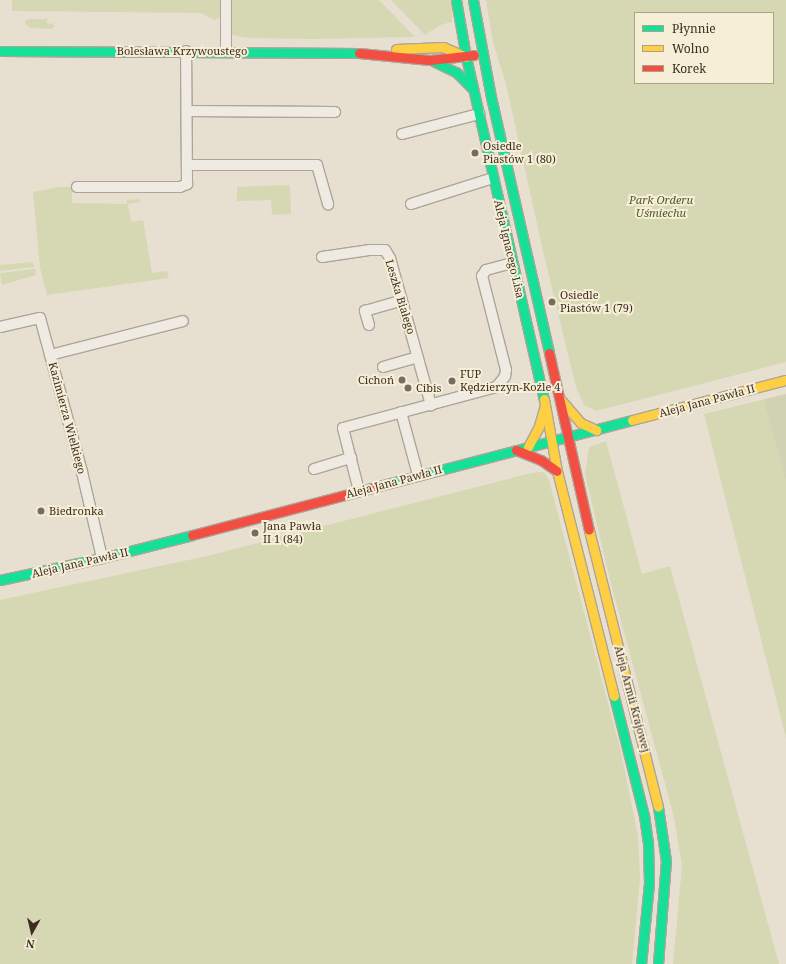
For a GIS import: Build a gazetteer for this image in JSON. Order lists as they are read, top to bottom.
{
  "streets": {
    "main road": [
      "Bolesława Krzywoustego",
      "Aleja Ignacego Lisa",
      "Aleja Jana Pawła II",
      "Aleja Armii Krajowej"
    ],
    "street": ["Leszka Białego", "Kazimierza Wielkiego"]
  },
  "crossings": [
    ["Bolesława Krzywoustego", "Aleja Ignacego Lisa"],
    ["Aleja Ignacego Lisa", "Aleja Jana Pawła II"],
    ["Aleja Ignacego Lisa", "Aleja Armii Krajowej"],
    ["Aleja Jana Pawła II", "Kazimierza Wielkiego"],
    ["Aleja Jana Pawła II", "Aleja Armii Krajowej"]
  ],
  "parks": ["Park Orderu Uśmiechu"],
  "places": [
    "Osiedle Piastów 1 (80)",
    "Osiedle Piastów 1 (79)",
    "Cichoń",
    "FUP Kędzierzyn-Koźle 4",
    "Cibis",
    "Biedronka",
    "Jana Pawła II 1 (84)"
  ],
  "legend": ["Płynnie", "Wolno", "Korek"],
  "north": "bottom"
}
